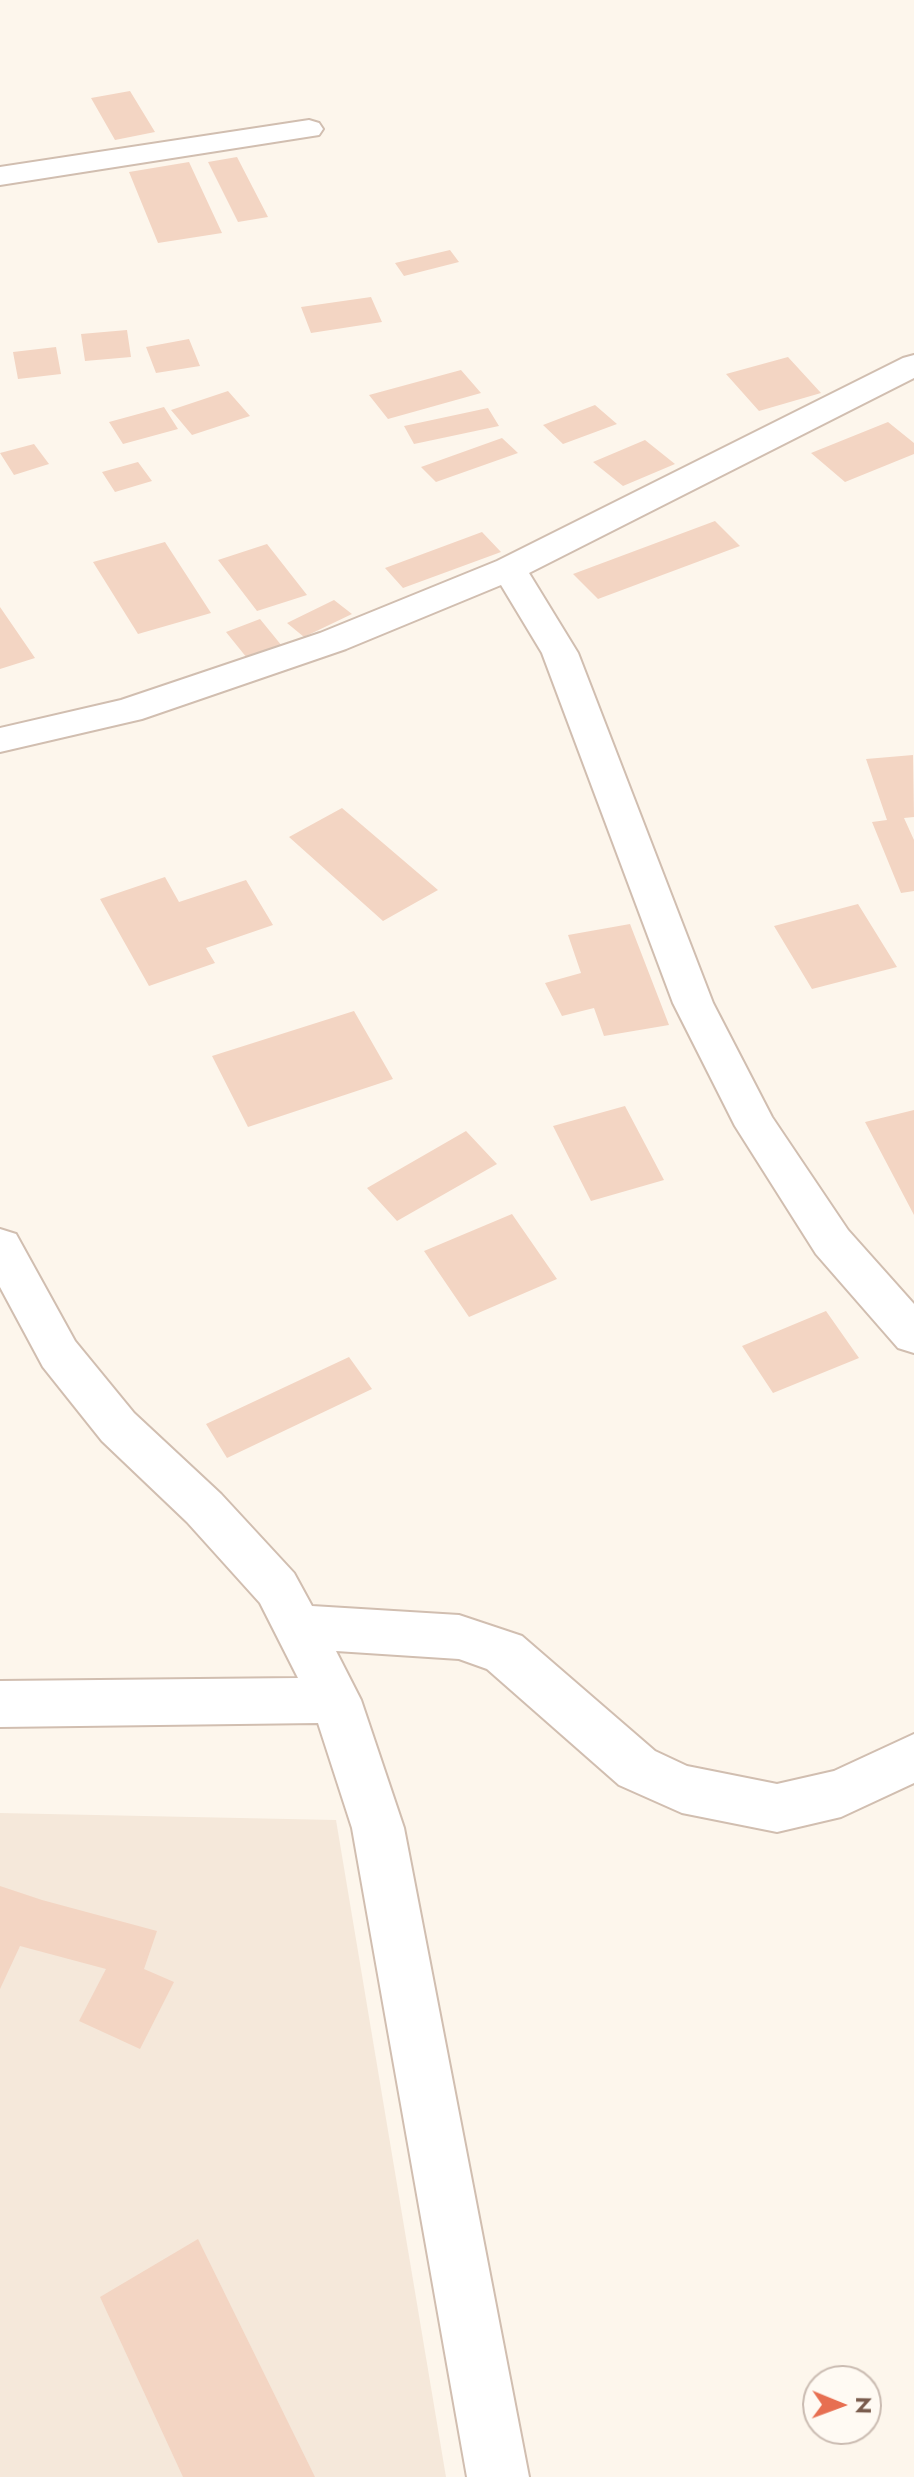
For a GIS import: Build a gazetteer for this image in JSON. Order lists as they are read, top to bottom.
{
  "north": "right"
}
